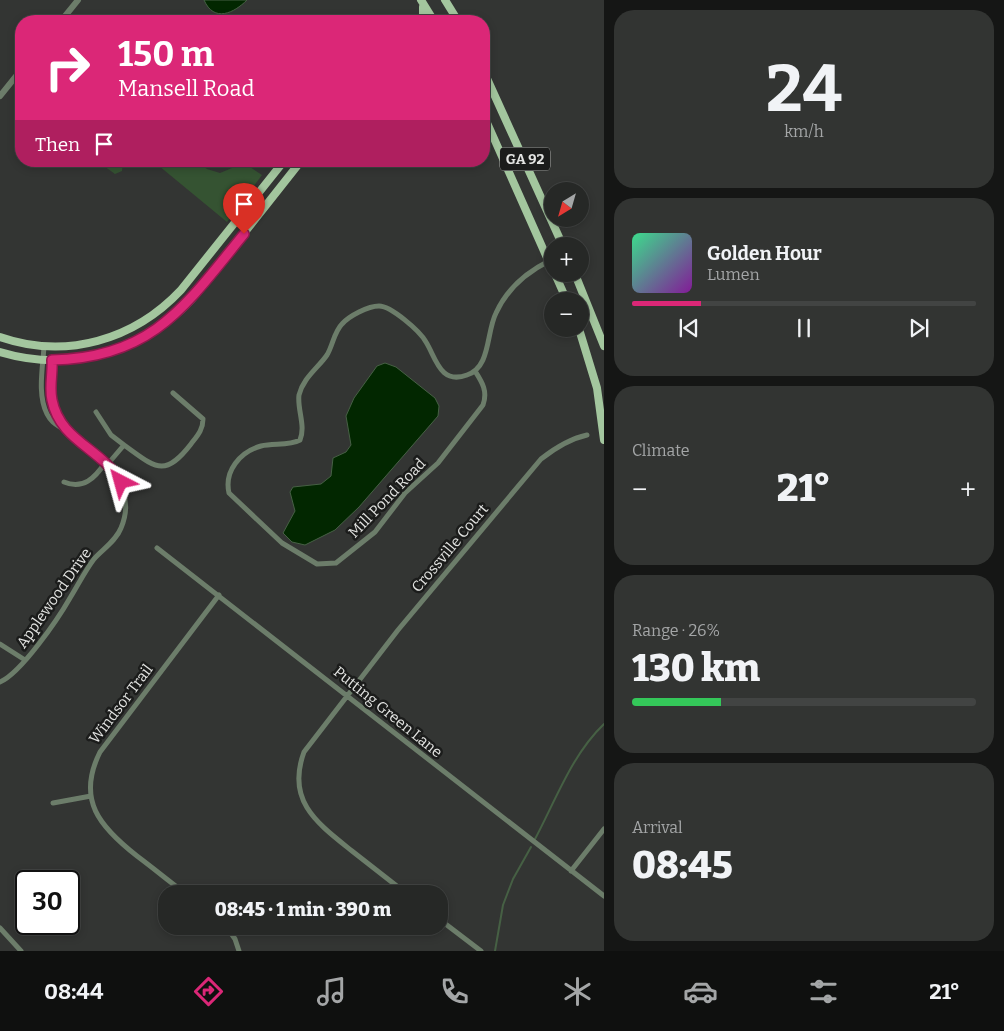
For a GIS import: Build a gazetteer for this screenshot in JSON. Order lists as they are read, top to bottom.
{
  "streets": {
    "main road": ["GA 92"],
    "street": [
      "Mill Pond Road",
      "Crossville Court",
      "Applewood Drive",
      "Windsor Trail",
      "Putting Green Lane"
    ]
  },
  "crossings": [
    ["Crossville Court", "Putting Green Lane"],
    ["Windsor Trail", "Putting Green Lane"]
  ],
  "north": "bottom left",
  "page": {
    "tile": [
      ["24", "km/h"],
      "Climate",
      ["Range · 26%", "130 km"],
      ["Arrival", "08:45"]
    ],
    "turn": ["150 m", "Mansell Road"],
    "then": "Then",
    "map_buttons": ["+", "−"],
    "song": ["Golden Hour", "Lumen"],
    "heat": ["−", "21°", "+"],
    "limit": "30",
    "trip": "08:45 · 1 min · 390 m",
    "tabs": ["08:44", "21°"]
  }
}
